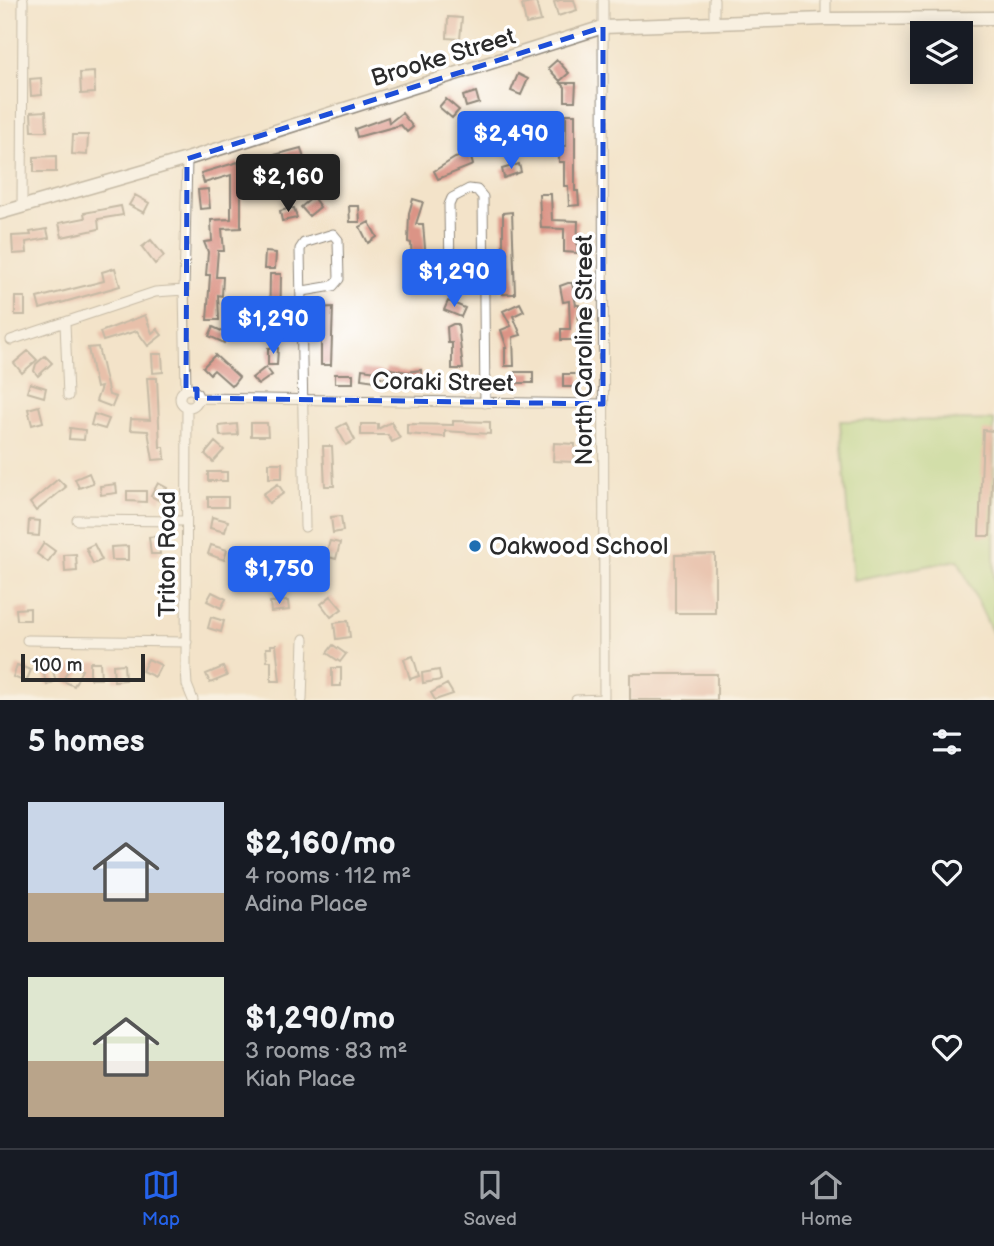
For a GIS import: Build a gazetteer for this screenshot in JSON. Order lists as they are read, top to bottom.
{
  "streets": {
    "street": [
      "Brooke Street",
      "North Caroline Street",
      "Coraki Street",
      "Triton Road"
    ]
  },
  "crossings": [
    ["Brooke Street", "North Caroline Street"],
    ["North Caroline Street", "Coraki Street"],
    ["Coraki Street", "Triton Road"]
  ],
  "places": ["Oakwood School"],
  "scale_bar": "100 m",
  "page": {
    "price": [
      "$2,490",
      "$2,160",
      "$1,290",
      "$1,290",
      "$1,750"
    ],
    "scale": "100 m",
    "heading": "5 homes",
    "list": [
      {
        "name": "$2,160/mo",
        "note": "4 rooms · 112 m² · Adina Place"
      },
      {
        "name": "$1,290/mo",
        "note": "3 rooms · 83 m² · Kiah Place"
      }
    ],
    "tabs": ["Map", "Saved", "Home"]
  }
}
